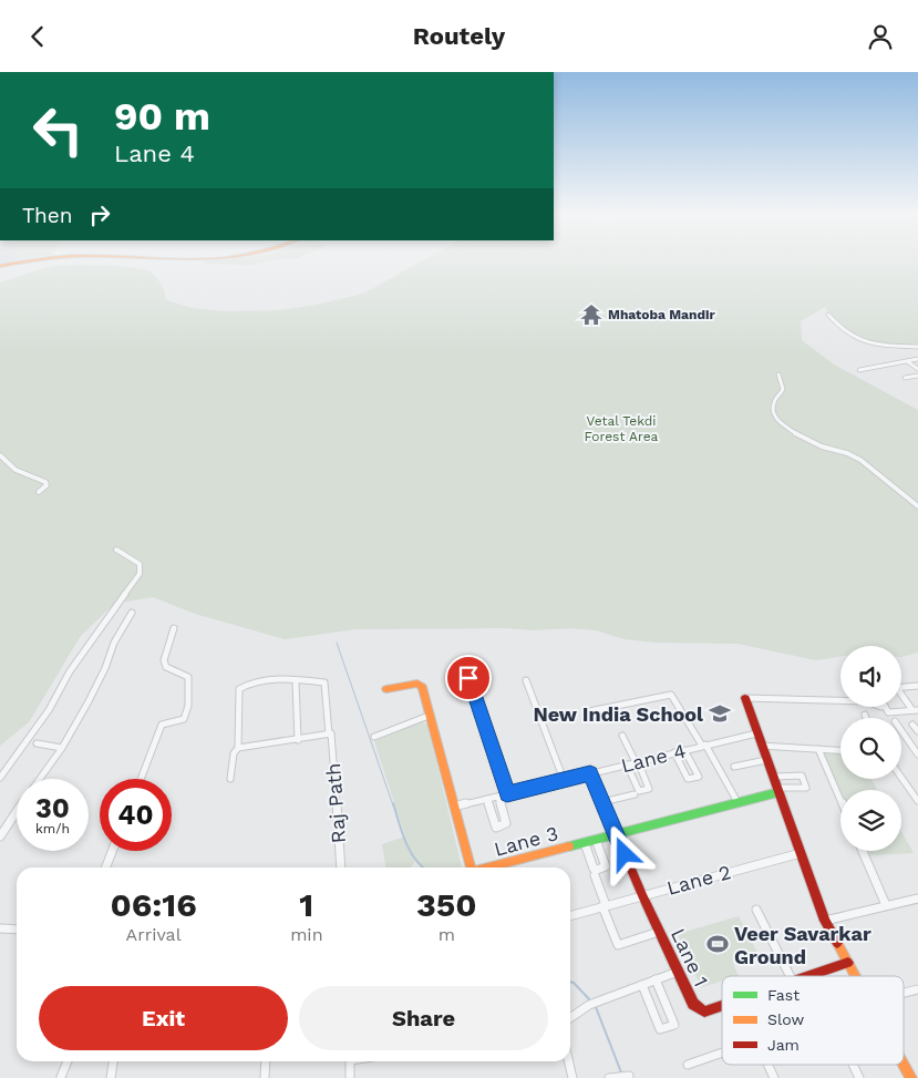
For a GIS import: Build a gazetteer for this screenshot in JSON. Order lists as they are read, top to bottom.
{
  "streets": {
    "street": [
      "Lane 4",
      "Raj Path",
      "Lane 3",
      "Lane 2",
      "Lane 1"
    ]
  },
  "crossings": [
    ["Lane 4", "Lane 1"],
    ["Lane 3", "Lane 1"],
    ["Lane 2", "Lane 1"]
  ],
  "parks": ["Vetal Tekdi Forest Area"],
  "places": {
    "temple": ["Mhatoba Mandir"],
    "school or university": ["New India School"],
    "sports": ["Veer Savarkar Ground"]
  },
  "legend": ["Fast", "Slow", "Jam"],
  "page": {
    "header": "Routely",
    "turn": ["90 m", "Lane 4"],
    "then": "Then",
    "speed": "30 km/h",
    "limit": "40",
    "eta": [
      "06:16",
      "Arrival",
      "1",
      "min",
      "350",
      "m"
    ],
    "buttons": ["Exit", "Share"]
  }
}
